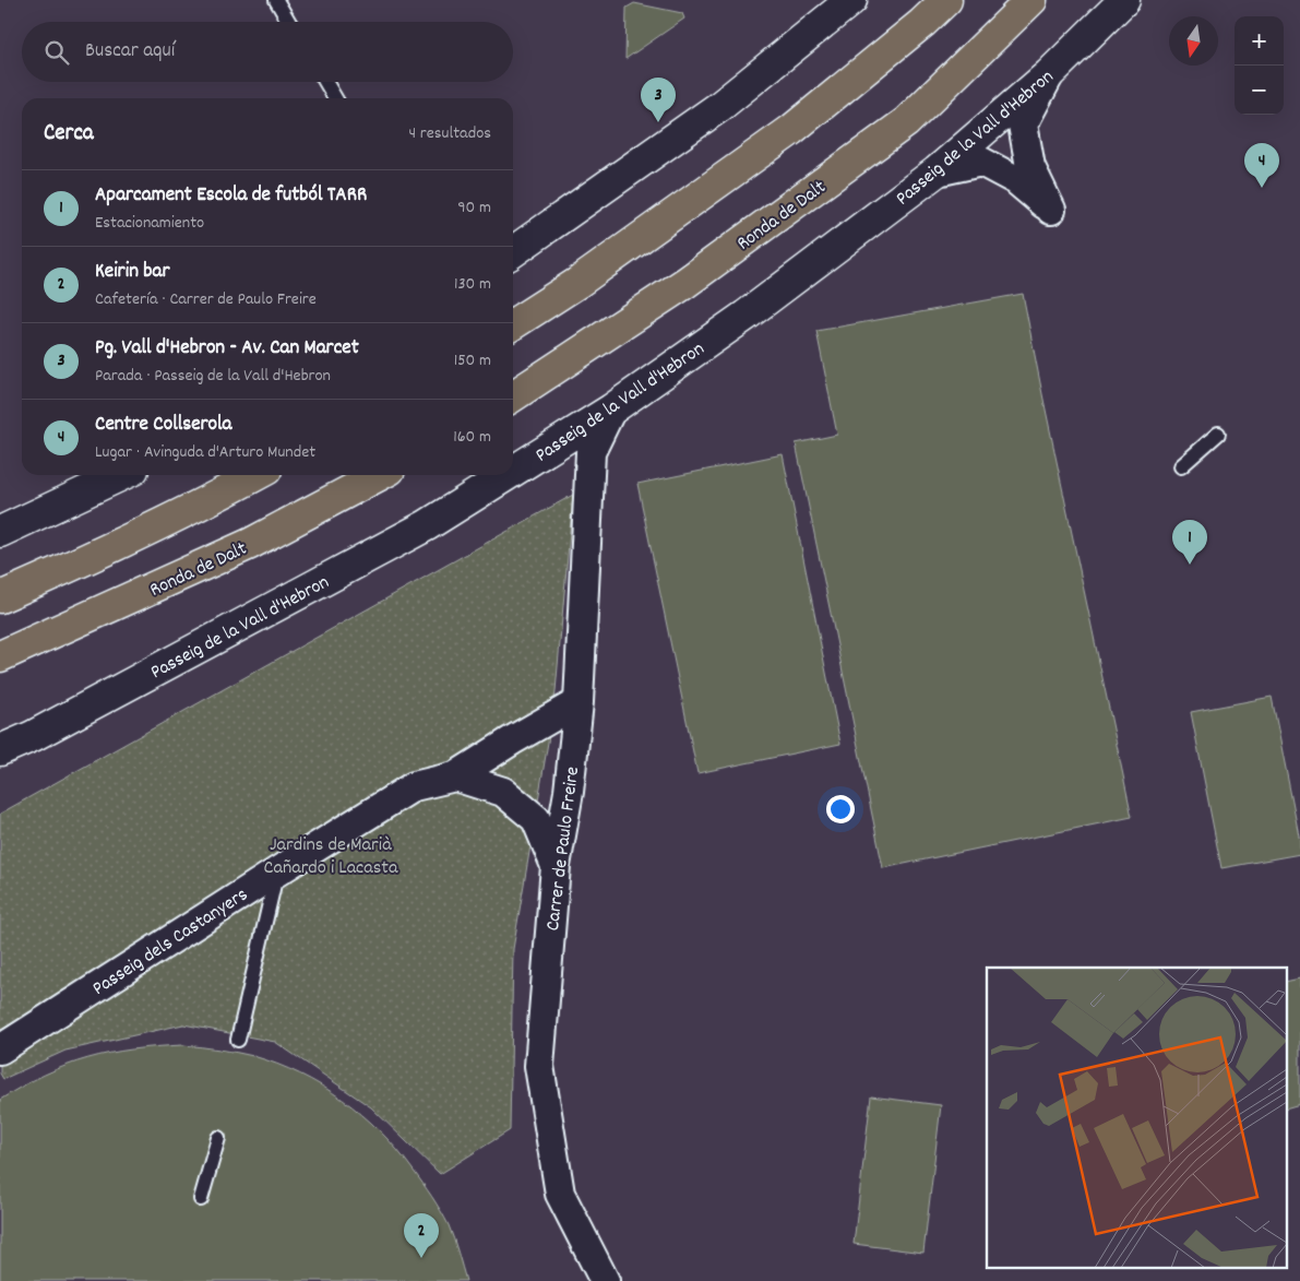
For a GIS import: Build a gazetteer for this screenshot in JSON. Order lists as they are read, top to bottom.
{
  "streets": {
    "highway": ["Ronda de Dalt"],
    "street": ["Passeig de la Vall d'Hebron", "Carrer de Paulo Freire", "Passeig dels Castanyers"]
  },
  "crossings": [
    ["Passeig de la Vall d'Hebron", "Carrer de Paulo Freire"],
    ["Carrer de Paulo Freire", "Passeig dels Castanyers"]
  ],
  "parks": ["Jardins de Marià Cañardo i Lacasta"],
  "north": "bottom",
  "page": {
    "map_buttons": ["+", "−"],
    "search": "Buscar aquí",
    "pins": [
      "3",
      "4",
      "1",
      "2"
    ],
    "heading": ["Cerca", "4 resultados"],
    "list": [
      {
        "mark": "1",
        "name": "Aparcament Escola de futból TARR",
        "note": "Estacionamiento",
        "value": "90 m"
      },
      {
        "mark": "2",
        "name": "Keirin bar",
        "note": "Cafetería · Carrer de Paulo Freire",
        "value": "130 m"
      },
      {
        "mark": "3",
        "name": "Pg. Vall d'Hebron - Av. Can Marcet",
        "note": "Parada · Passeig de la Vall d'Hebron",
        "value": "150 m"
      },
      {
        "mark": "4",
        "name": "Centre Collserola",
        "note": "Lugar · Avinguda d'Arturo Mundet",
        "value": "160 m"
      }
    ]
  }
}
